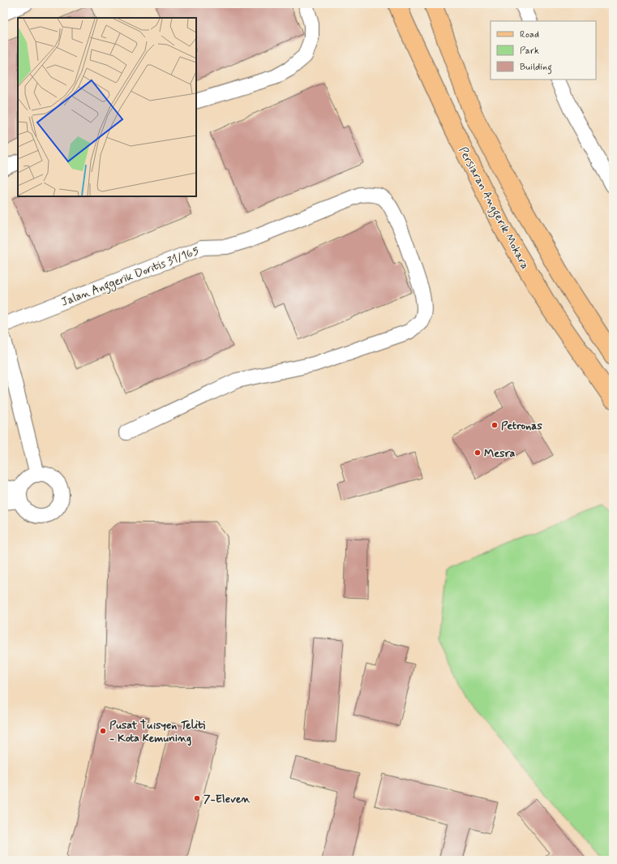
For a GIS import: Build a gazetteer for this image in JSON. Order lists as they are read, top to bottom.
{
  "streets": {
    "main road": ["Persiaran Anggerik Mokara"],
    "street": ["Jalan Anggerik Doritis 31/165"]
  },
  "places": [
    "Petronas",
    "Mesra",
    "Pusat Tuisyen Teliti - Kota Kemuning",
    "7-Eleven"
  ],
  "legend": ["Road", "Park", "Building"]
}
